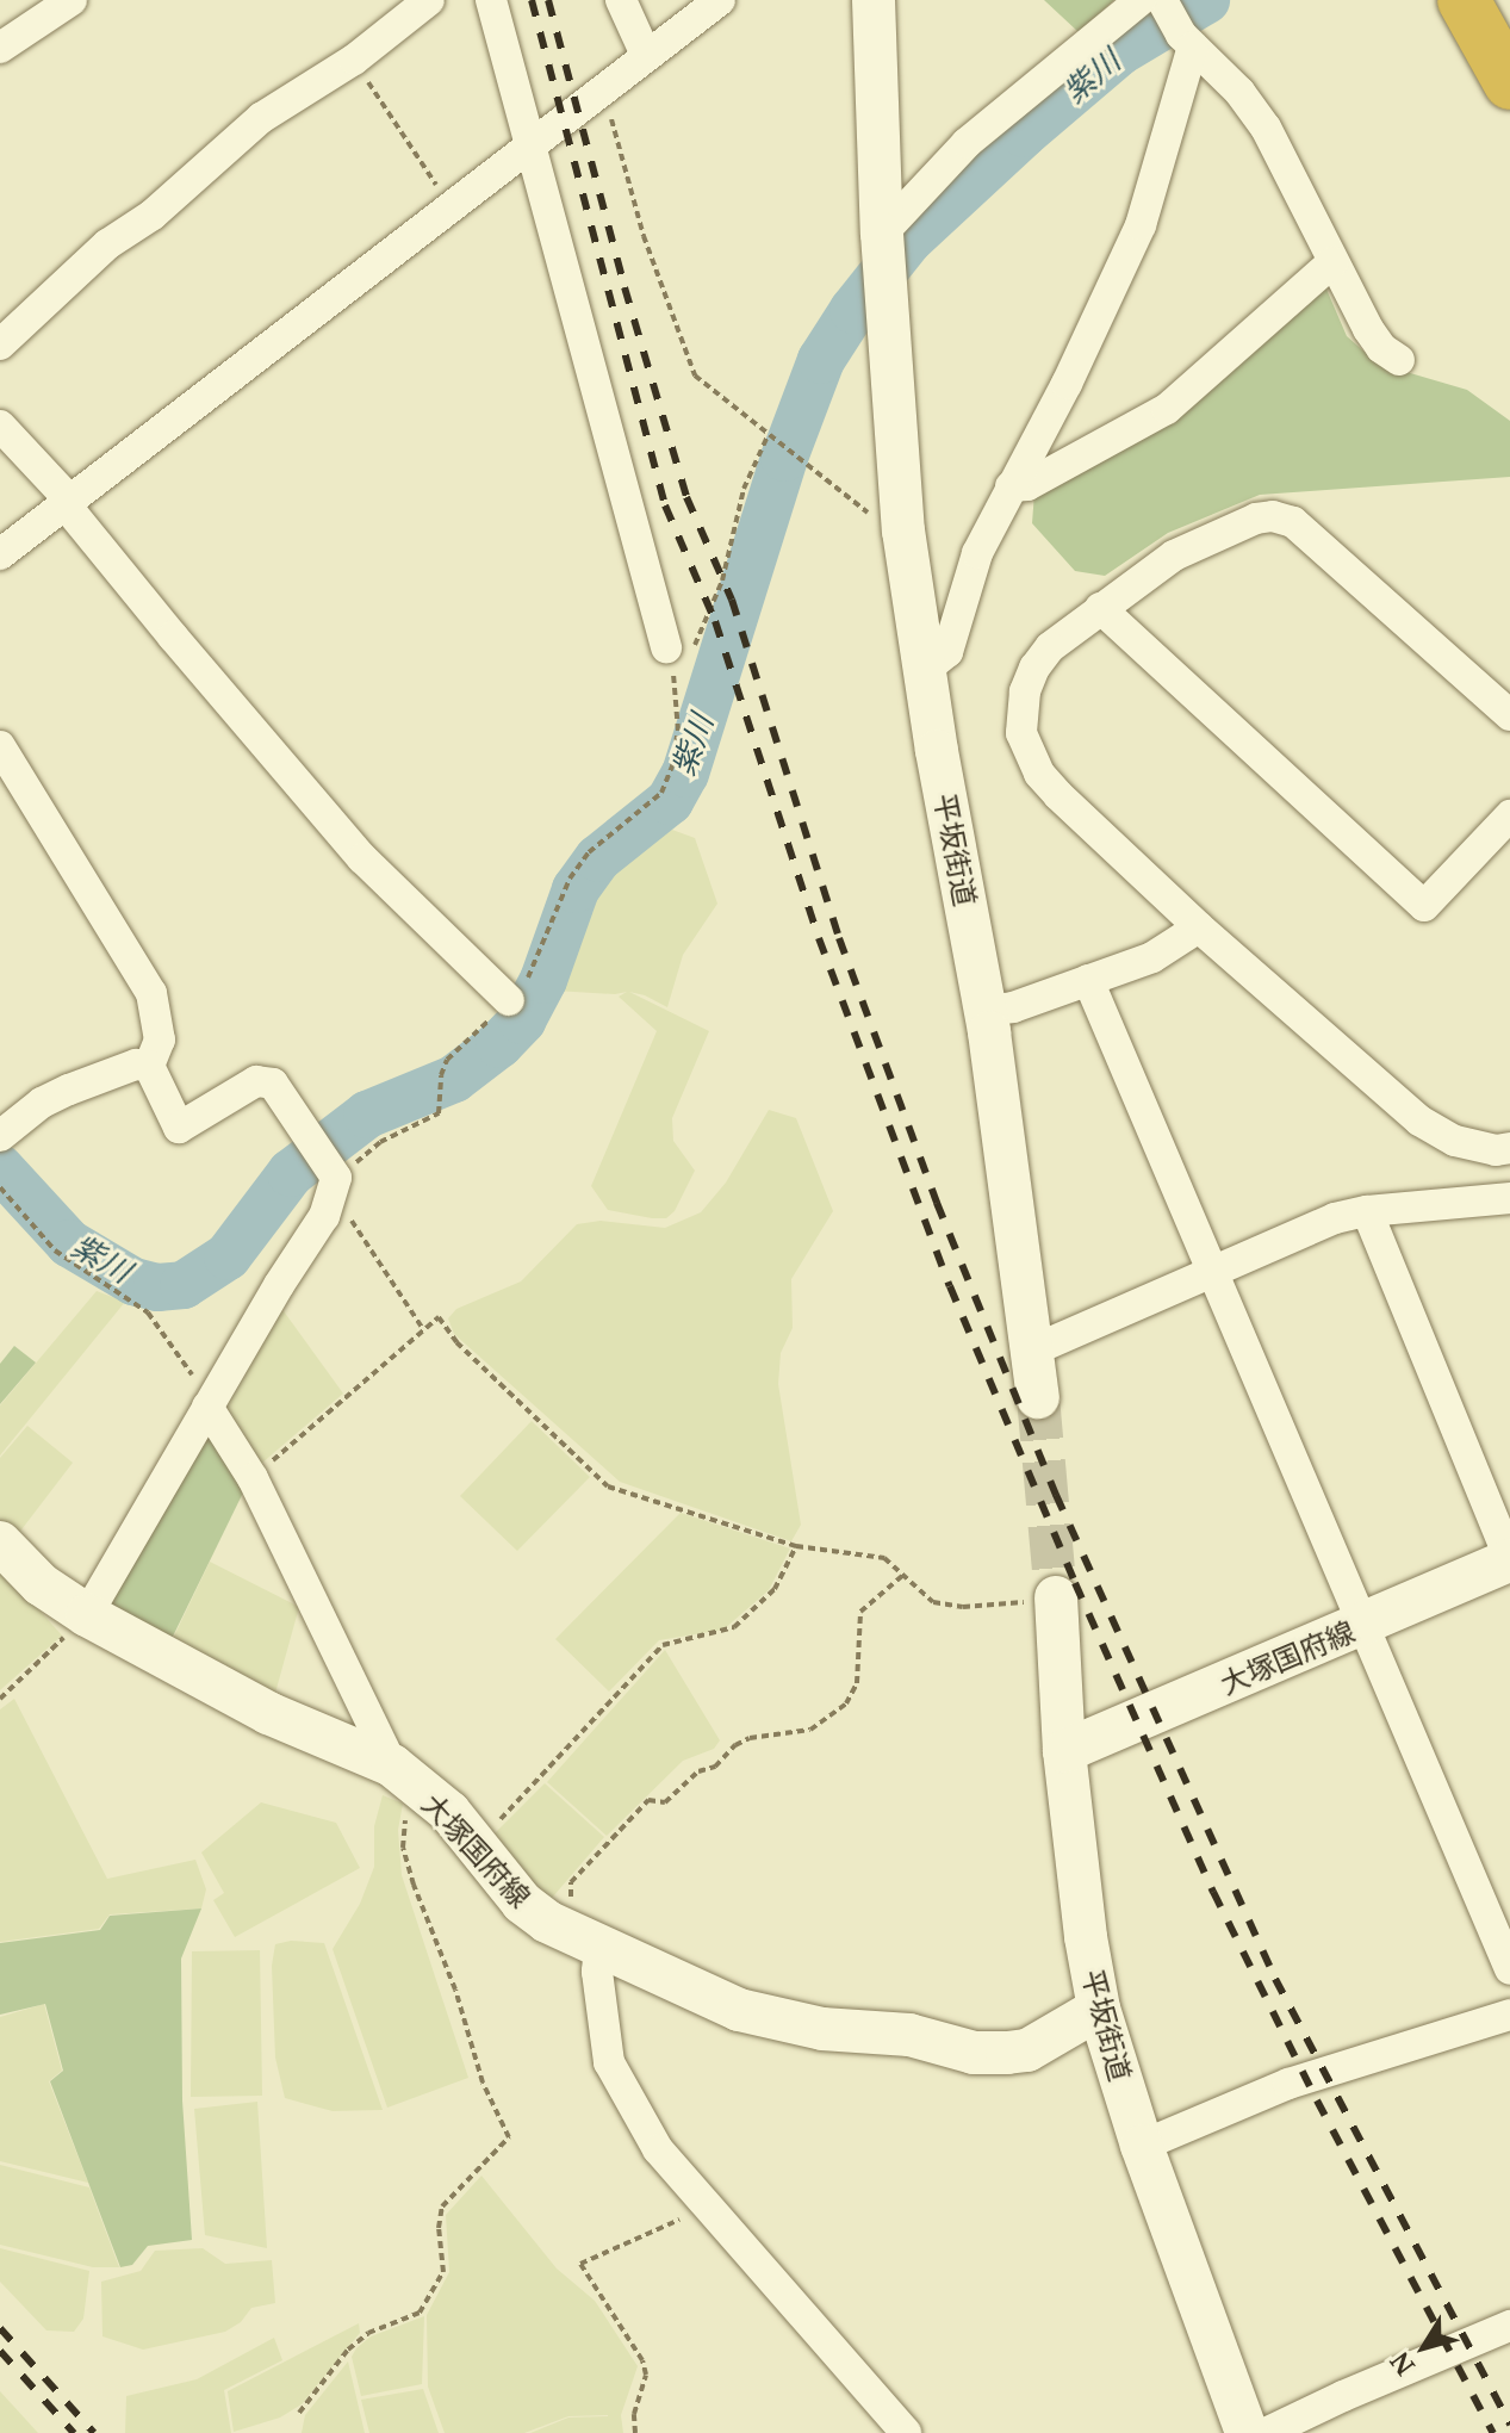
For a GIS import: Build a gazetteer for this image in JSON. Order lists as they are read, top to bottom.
{
  "streets": {
    "street": ["平坂街道", "大塚国府線"]
  },
  "crossings": [
    ["平坂街道", "大塚国府線"]
  ],
  "water": ["紫川"],
  "north": "bottom left"
}
